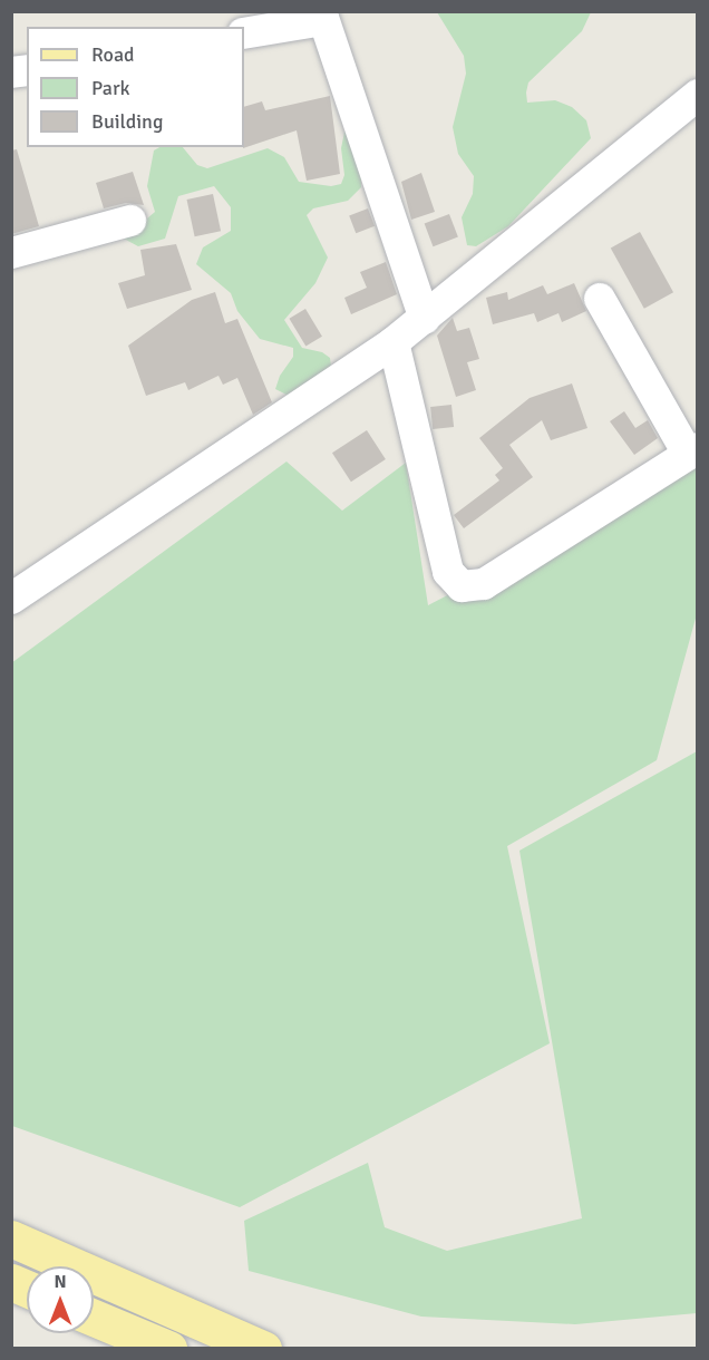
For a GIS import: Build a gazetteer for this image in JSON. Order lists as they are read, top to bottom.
{
  "legend": ["Road", "Park", "Building"],
  "north": "top"
}
